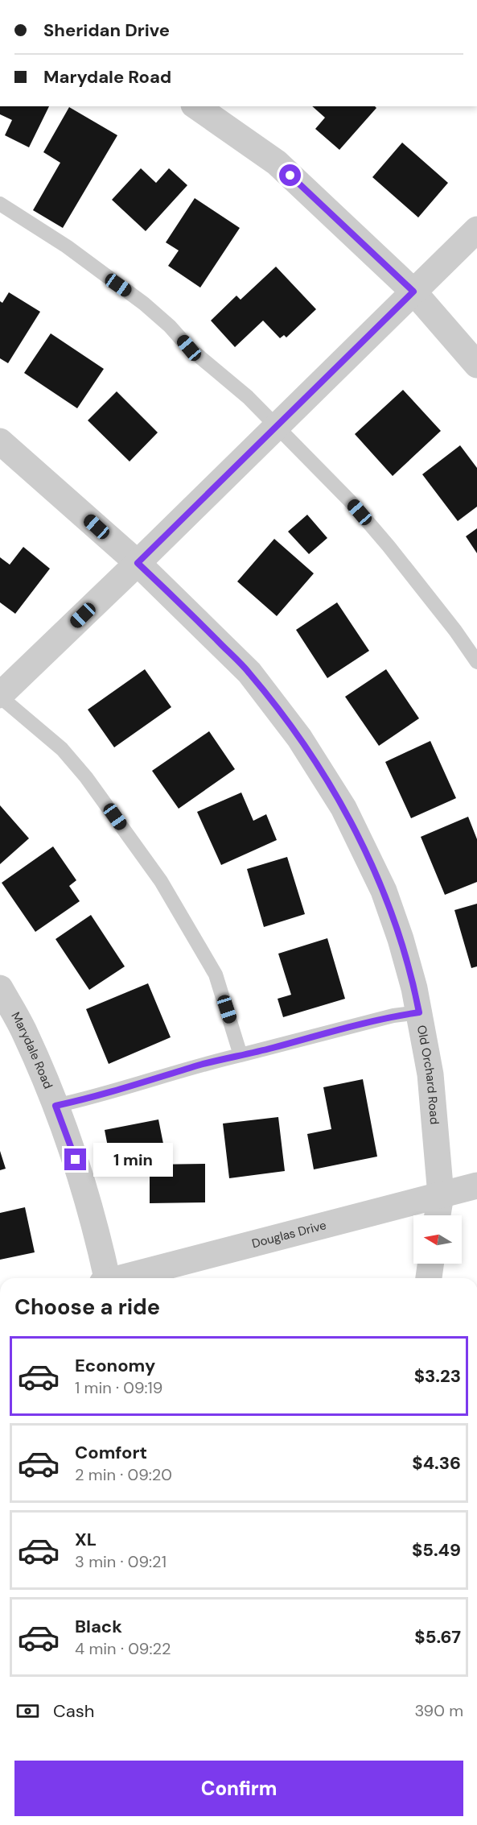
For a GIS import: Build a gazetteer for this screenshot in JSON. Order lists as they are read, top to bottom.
{
  "streets": {
    "street": ["Marydale Road", "Old Orchard Road", "Douglas Drive"]
  },
  "crossings": [
    ["Old Orchard Road", "Douglas Drive"]
  ],
  "north": "left",
  "page": {
    "banner": ["Sheridan Drive", "Marydale Road"],
    "bubble": "1 min",
    "heading": "Choose a ride",
    "list": [
      {
        "name": "Economy",
        "note": "1 min · 09:19",
        "value": "$3.23"
      },
      {
        "name": "Comfort",
        "note": "2 min · 09:20",
        "value": "$4.36"
      },
      {
        "name": "XL",
        "note": "3 min · 09:21",
        "value": "$5.49"
      },
      {
        "name": "Black",
        "note": "4 min · 09:22",
        "value": "$5.67"
      }
    ],
    "pay": ["Cash", "390 m"],
    "buttons": "Confirm"
  }
}
